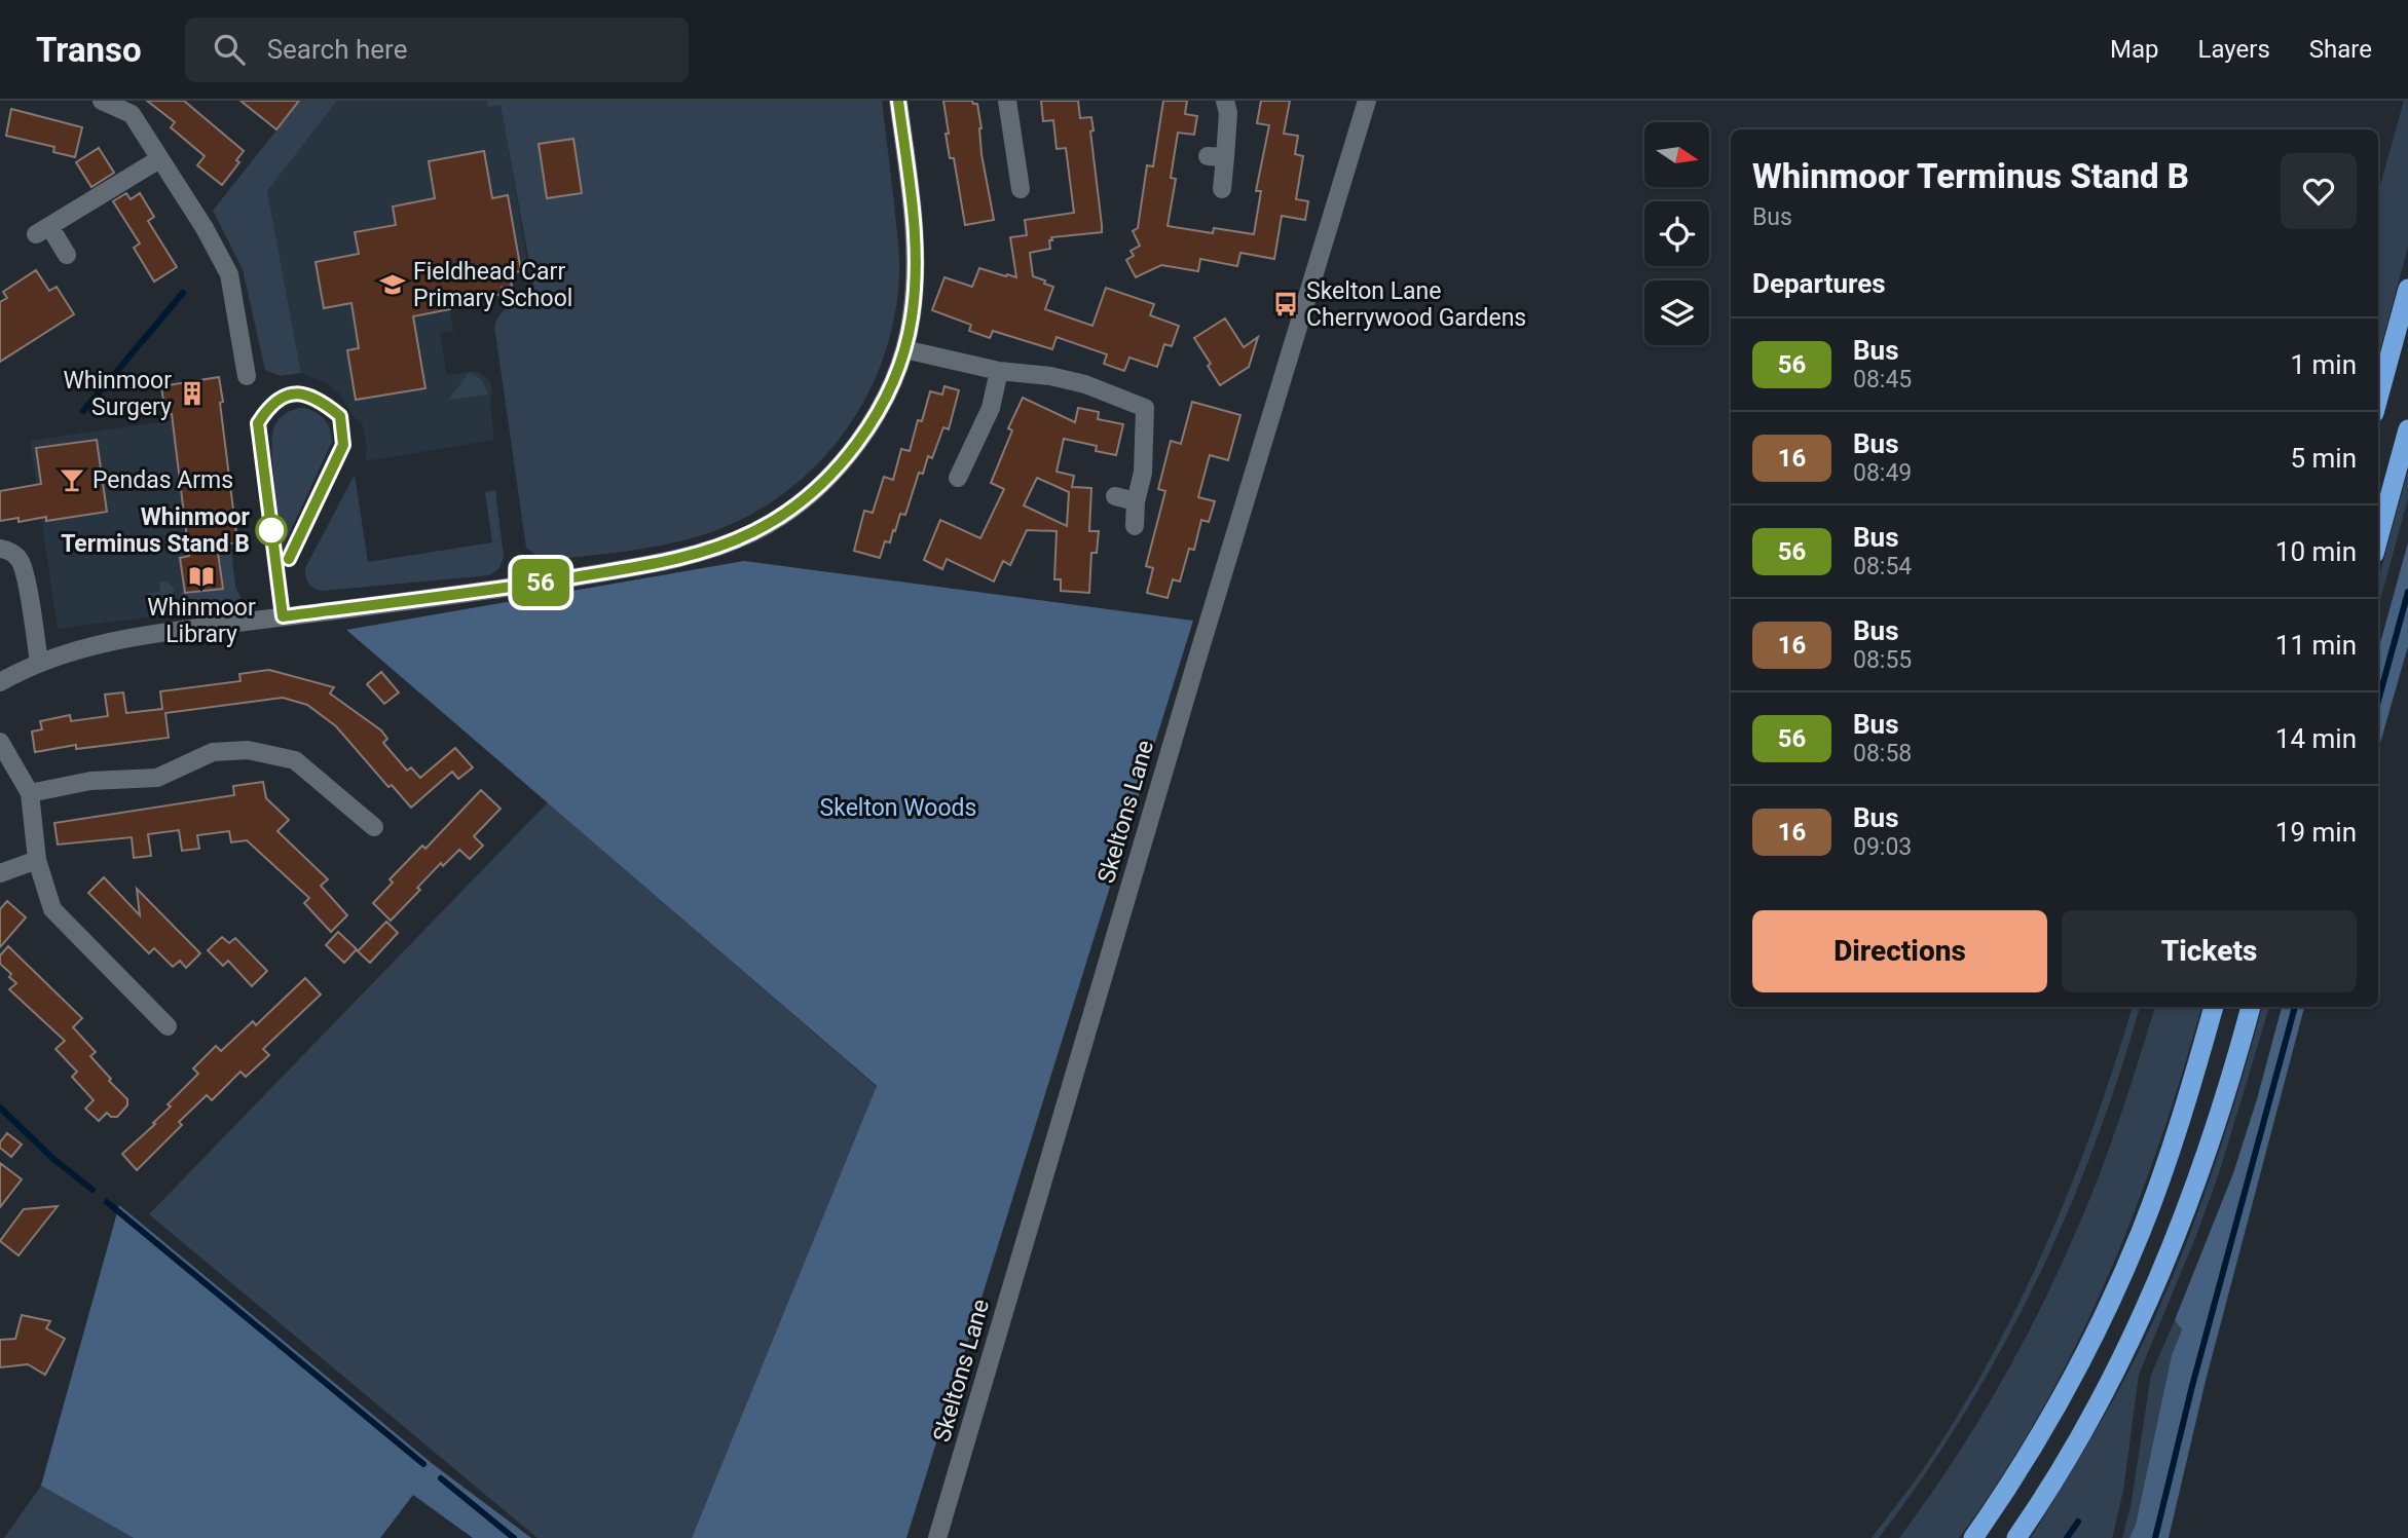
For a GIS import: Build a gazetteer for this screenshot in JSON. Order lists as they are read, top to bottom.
{
  "streets": {
    "street": ["Skeltons Lane"]
  },
  "parks": ["Skelton Woods"],
  "places": {
    "school or university": ["Fieldhead Carr Primary School"],
    "bus stop": ["Skelton Lane Cherrywood Gardens"],
    "building": ["Whinmoor Surgery"],
    "bar": ["Pendas Arms"],
    "other": ["Whinmoor Terminus Stand B"],
    "library": ["Whinmoor Library"]
  },
  "lines": ["bus line 56"],
  "north": "right",
  "page": {
    "header": "Transo",
    "search": "Search here",
    "nav": ["Map", "Layers", "Share"],
    "on_map": "56",
    "heading": [
      ["Whinmoor Terminus Stand B", "Bus"],
      "Departures"
    ],
    "list": [
      {
        "mark": "56",
        "name": "Bus",
        "note": "08:45",
        "value": "1 min"
      },
      {
        "mark": "16",
        "name": "Bus",
        "note": "08:49",
        "value": "5 min"
      },
      {
        "mark": "56",
        "name": "Bus",
        "note": "08:54",
        "value": "10 min"
      },
      {
        "mark": "16",
        "name": "Bus",
        "note": "08:55",
        "value": "11 min"
      },
      {
        "mark": "56",
        "name": "Bus",
        "note": "08:58",
        "value": "14 min"
      },
      {
        "mark": "16",
        "name": "Bus",
        "note": "09:03",
        "value": "19 min"
      }
    ],
    "buttons": ["Directions", "Tickets"]
  }
}
